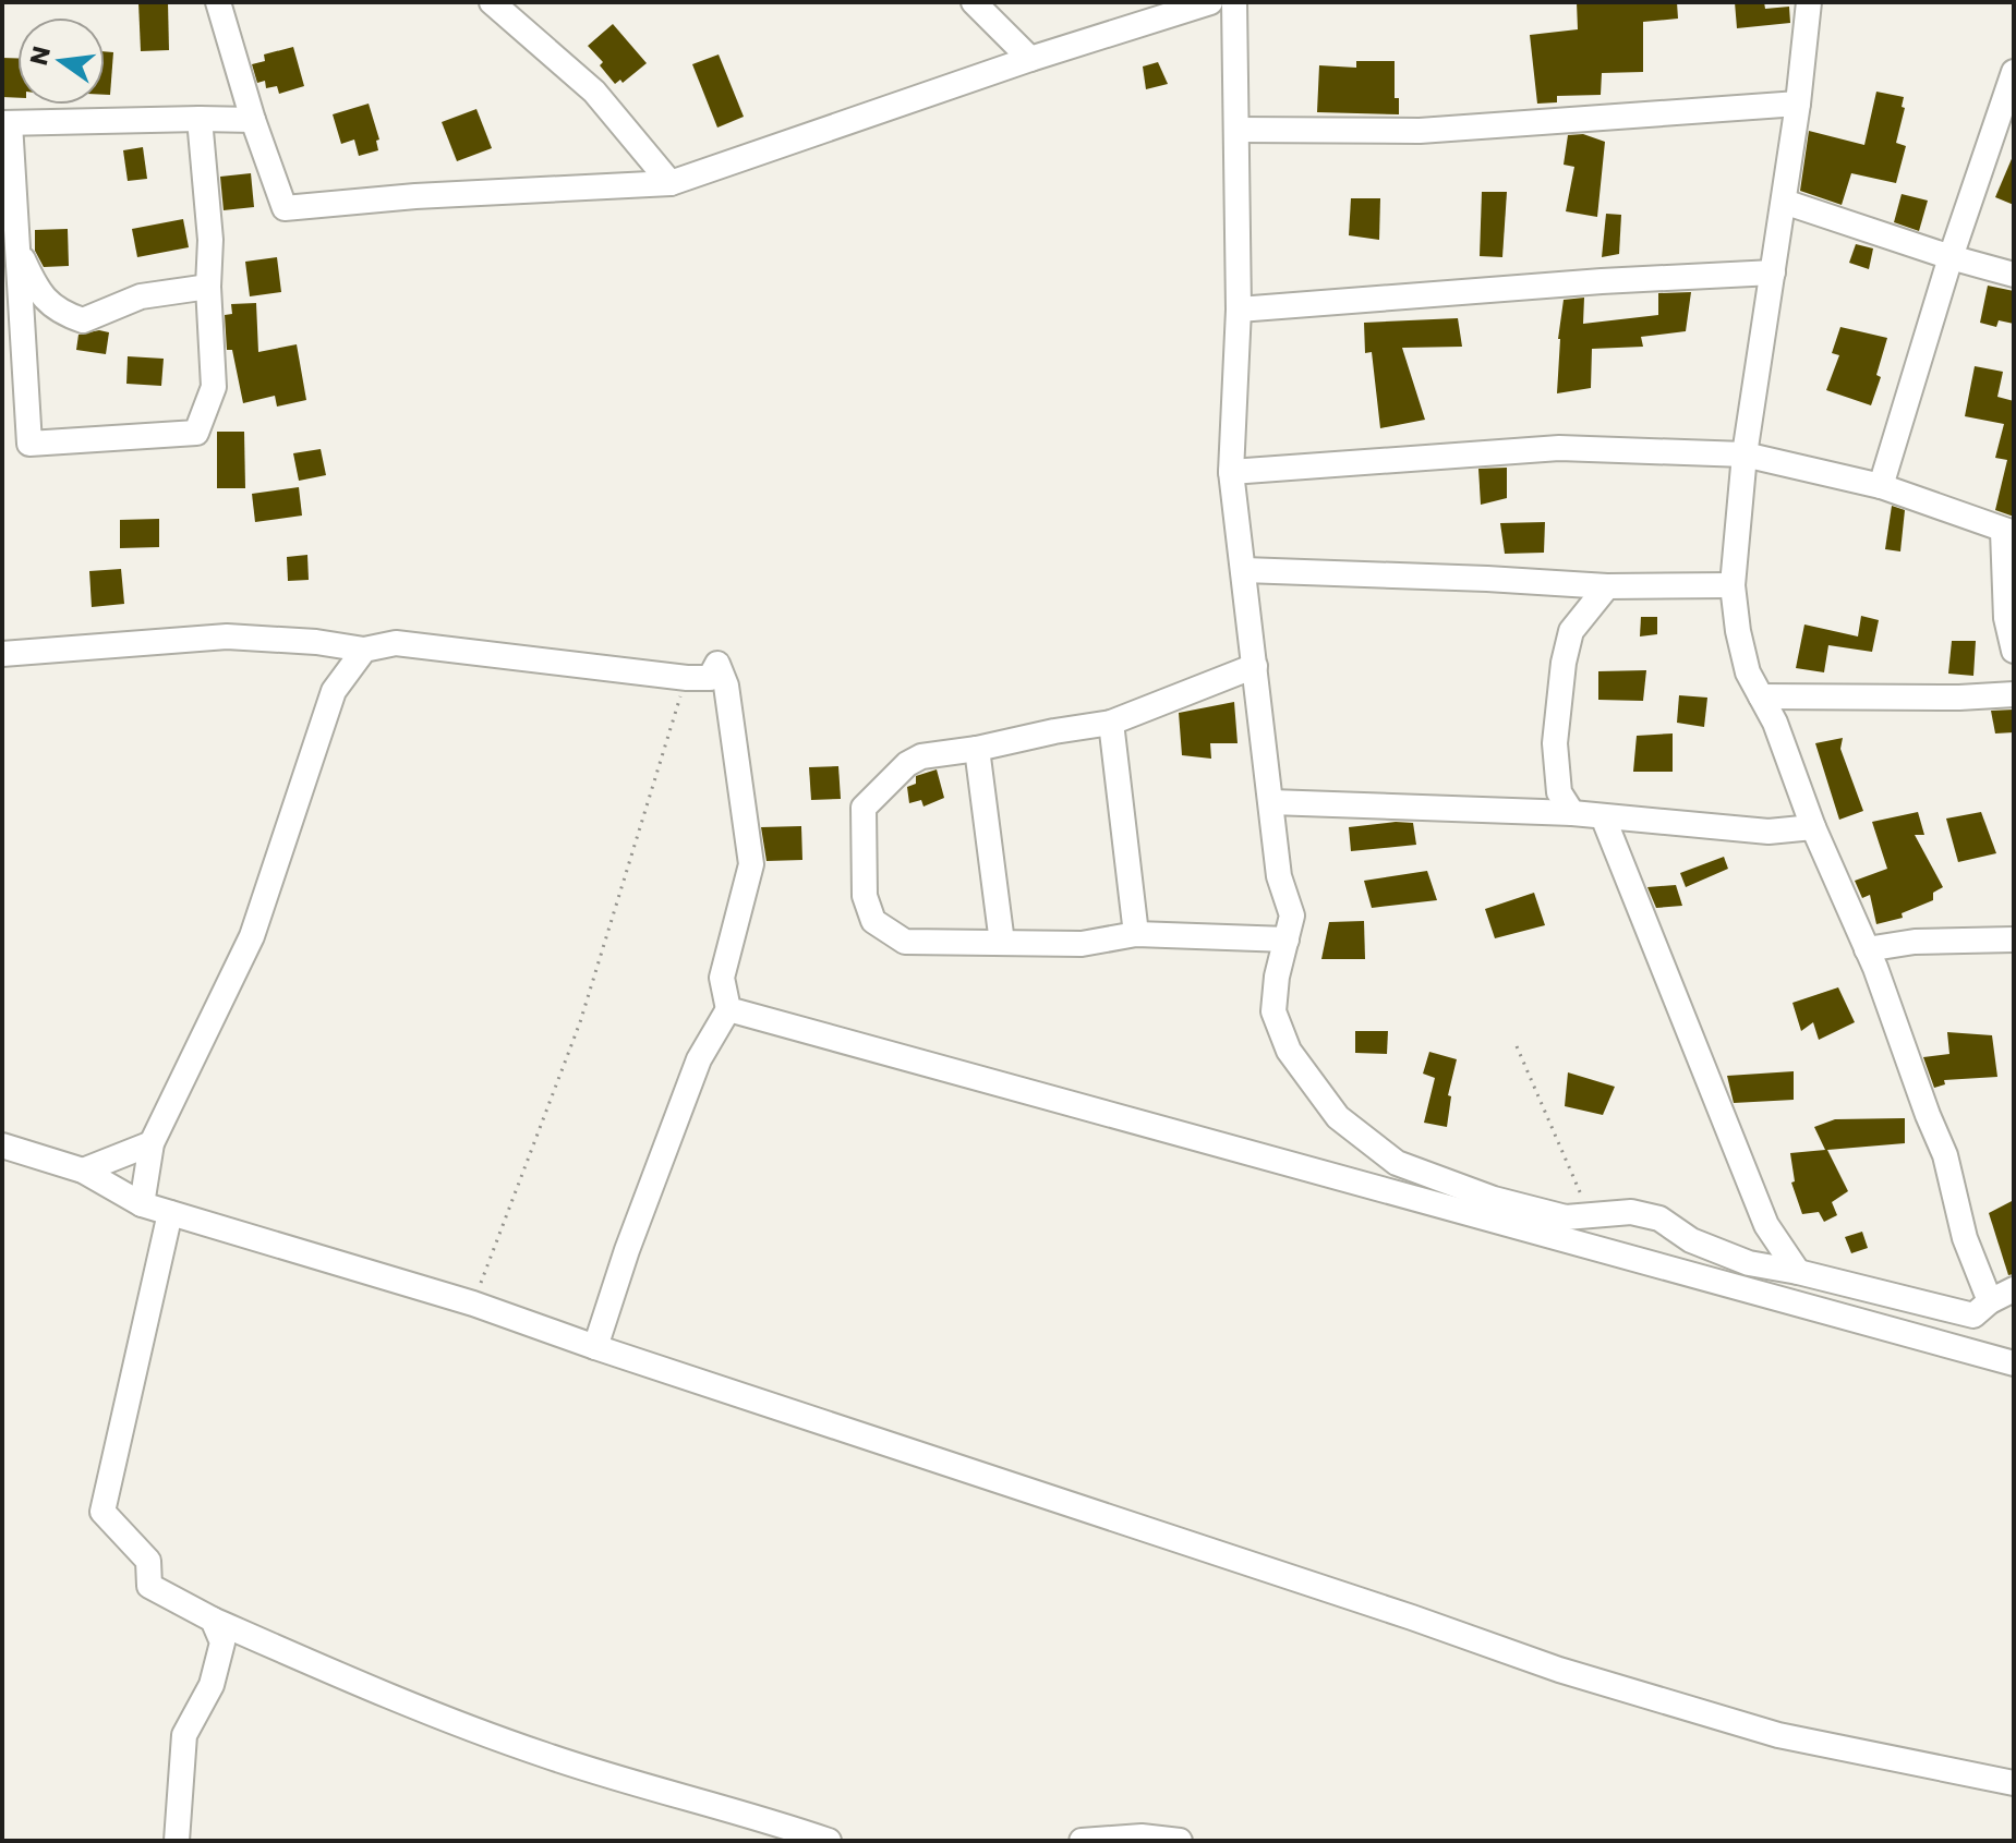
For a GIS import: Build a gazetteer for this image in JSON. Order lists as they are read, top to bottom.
{
  "north": "left"
}
